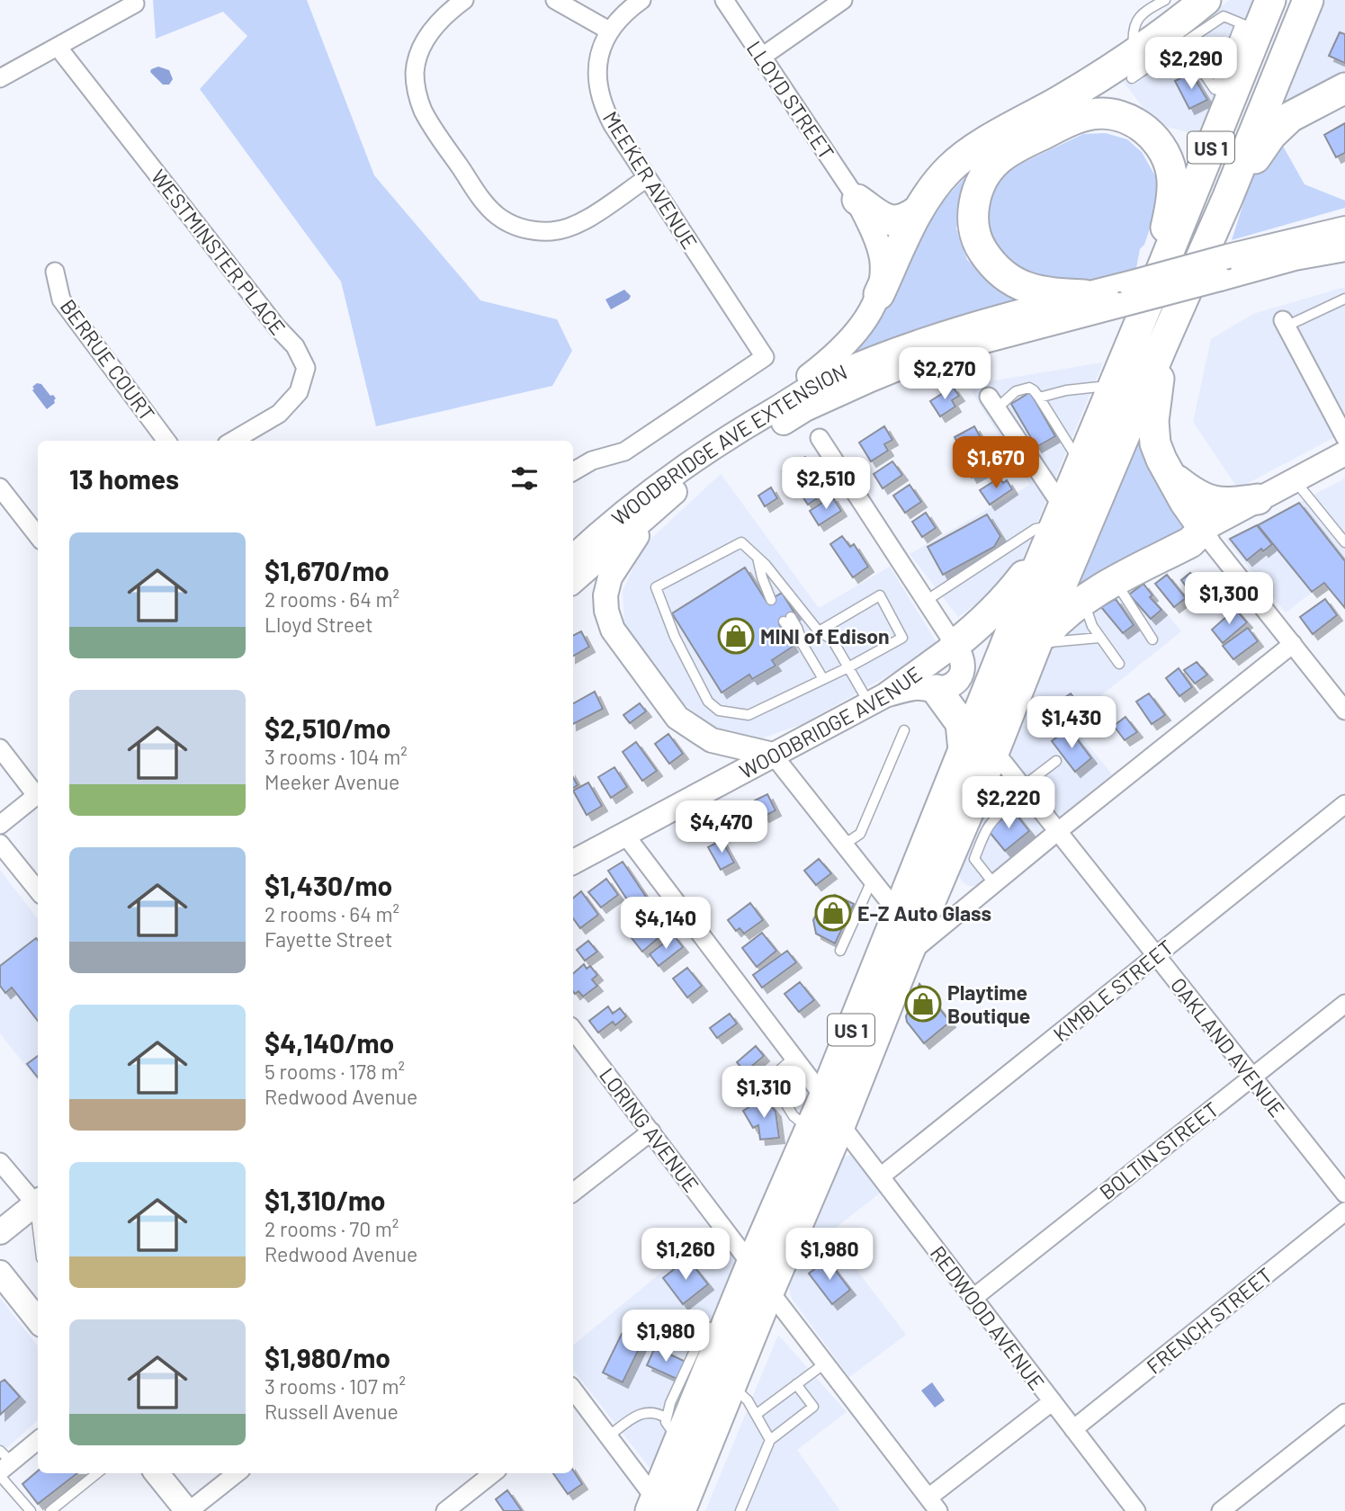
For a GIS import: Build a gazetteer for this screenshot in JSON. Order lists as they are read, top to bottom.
{
  "streets": {
    "highway": ["US 1"],
    "main road": ["WOODBRIDGE AVE EXTENSION", "WOODBRIDGE AVENUE"],
    "street": [
      "LLOYD STREET",
      "MEEKER AVENUE",
      "WESTMINSTER PLACE",
      "BERRUE COURT",
      "KIMBLE STREET",
      "OAKLAND AVENUE",
      "LORING AVENUE",
      "BOLTIN STREET",
      "REDWOOD AVENUE",
      "FRENCH STREET"
    ]
  },
  "crossings": [
    ["US 1", "WOODBRIDGE AVE EXTENSION"],
    ["US 1", "OAKLAND AVENUE"],
    ["US 1", "LORING AVENUE"],
    ["US 1", "REDWOOD AVENUE"],
    ["KIMBLE STREET", "OAKLAND AVENUE"],
    ["KIMBLE STREET", "REDWOOD AVENUE"],
    ["OAKLAND AVENUE", "BOLTIN STREET"],
    ["BOLTIN STREET", "REDWOOD AVENUE"],
    ["REDWOOD AVENUE", "FRENCH STREET"]
  ],
  "places": {
    "shop": ["MINI of Edison", "E-Z Auto Glass", "Playtime Boutique"]
  },
  "page": {
    "price": [
      "$2,290",
      "$2,270",
      "$1,670",
      "$2,510",
      "$1,300",
      "$1,430",
      "$2,220",
      "$4,470",
      "$4,140",
      "$1,310",
      "$1,260",
      "$1,980",
      "$1,980"
    ],
    "heading": "13 homes",
    "list": [
      {
        "name": "$1,670/mo",
        "note": "2 rooms · 64 m² · Lloyd Street"
      },
      {
        "name": "$2,510/mo",
        "note": "3 rooms · 104 m² · Meeker Avenue"
      },
      {
        "name": "$1,430/mo",
        "note": "2 rooms · 64 m² · Fayette Street"
      },
      {
        "name": "$4,140/mo",
        "note": "5 rooms · 178 m² · Redwood Avenue"
      },
      {
        "name": "$1,310/mo",
        "note": "2 rooms · 70 m² · Redwood Avenue"
      },
      {
        "name": "$1,980/mo",
        "note": "3 rooms · 107 m² · Russell Avenue"
      }
    ]
  }
}
